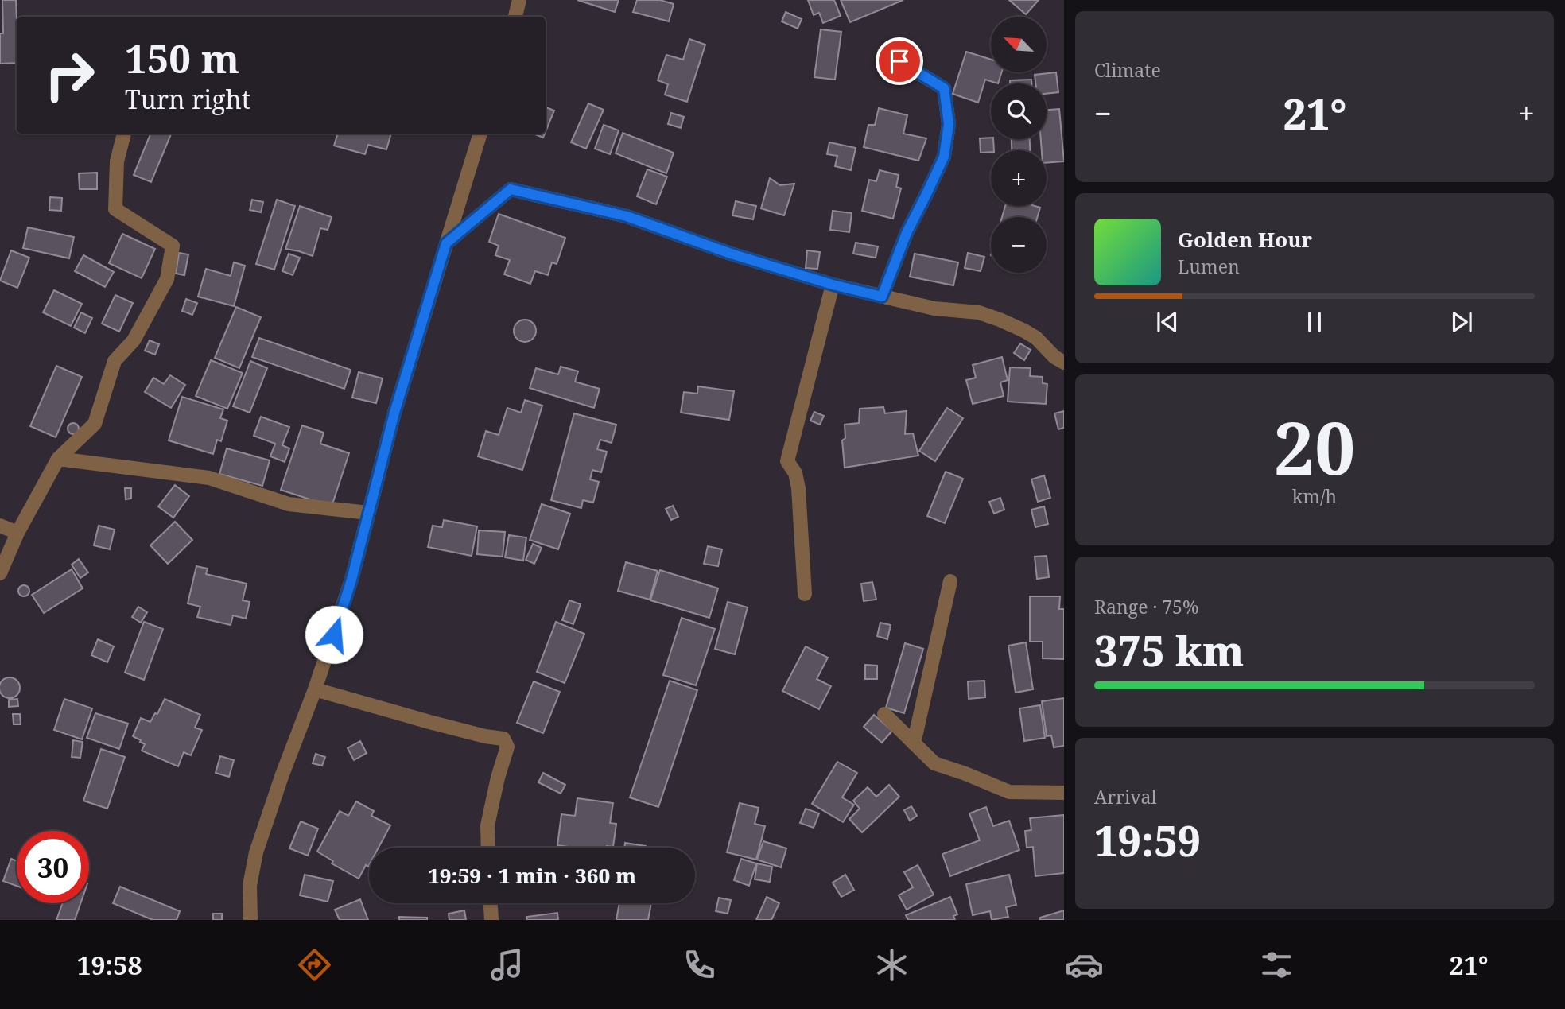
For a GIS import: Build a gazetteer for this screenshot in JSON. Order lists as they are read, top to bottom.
{
  "north": "top left",
  "page": {
    "tile": [
      "Climate",
      ["20", "km/h"],
      ["Range · 75%", "375 km"],
      ["Arrival", "19:59"]
    ],
    "map_buttons": ["+", "−"],
    "turn": ["150 m", "Turn right"],
    "heat": ["−", "21°", "+"],
    "song": ["Golden Hour", "Lumen"],
    "limit": "30",
    "trip": "19:59 · 1 min · 360 m",
    "tabs": ["19:58", "21°"]
  }
}
